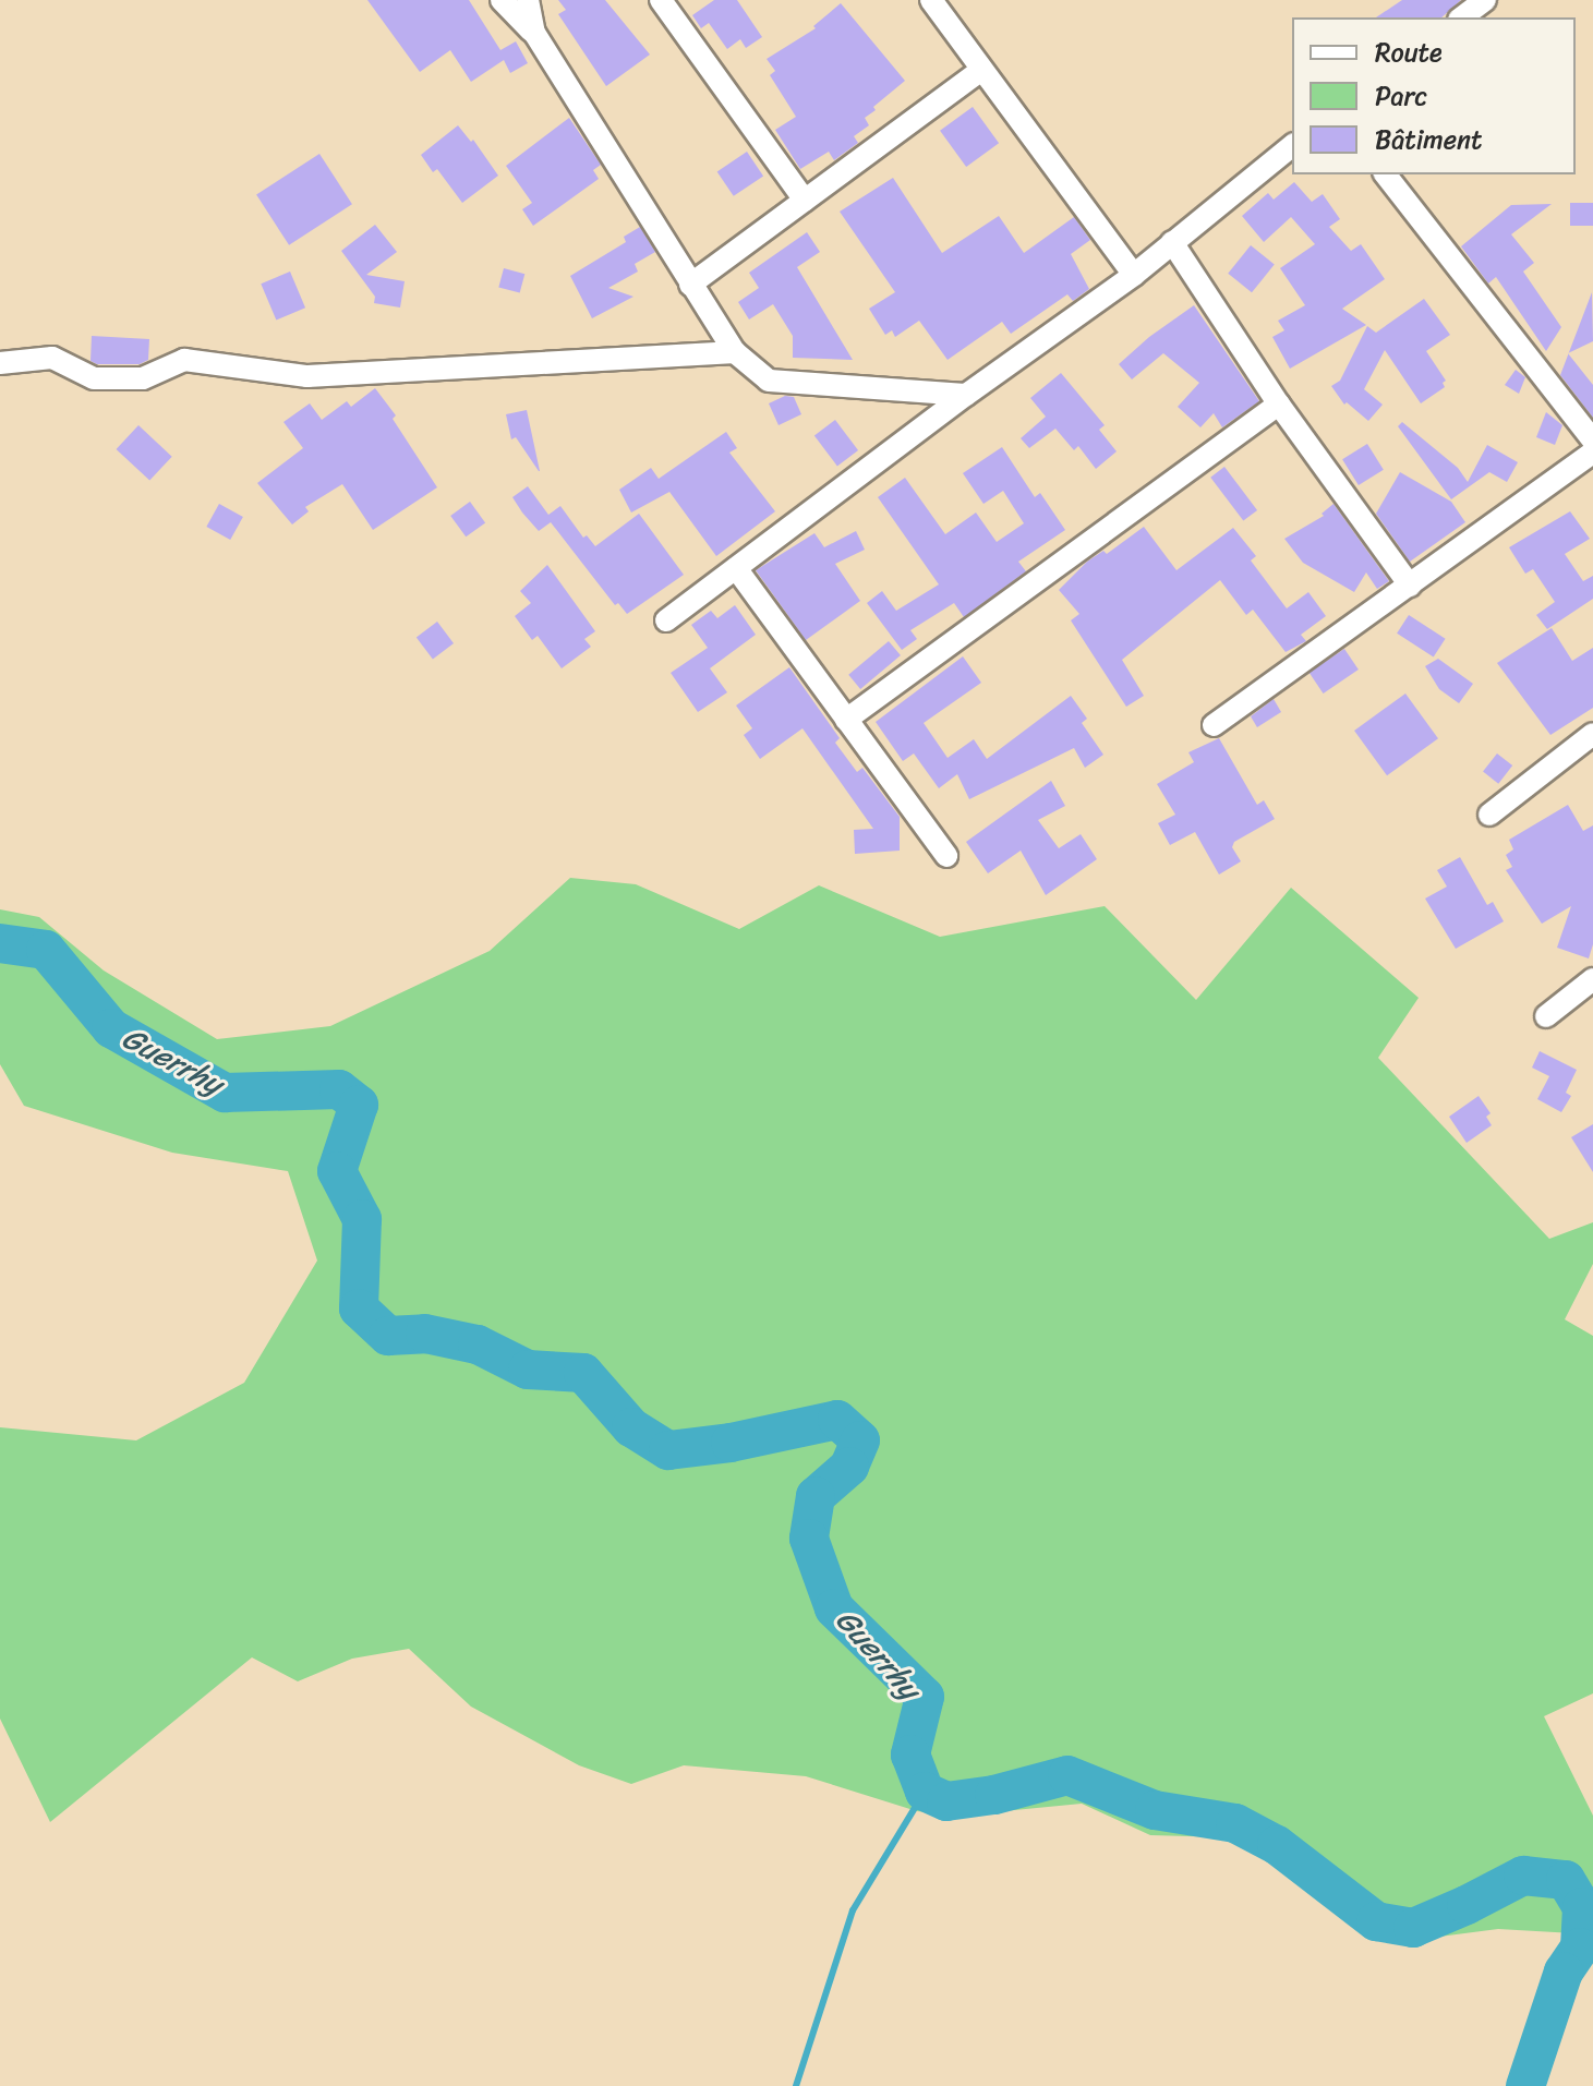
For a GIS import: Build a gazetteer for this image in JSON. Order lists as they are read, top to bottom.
{
  "water": ["Guerrhy"],
  "legend": ["Route", "Parc", "Bâtiment"]
}
